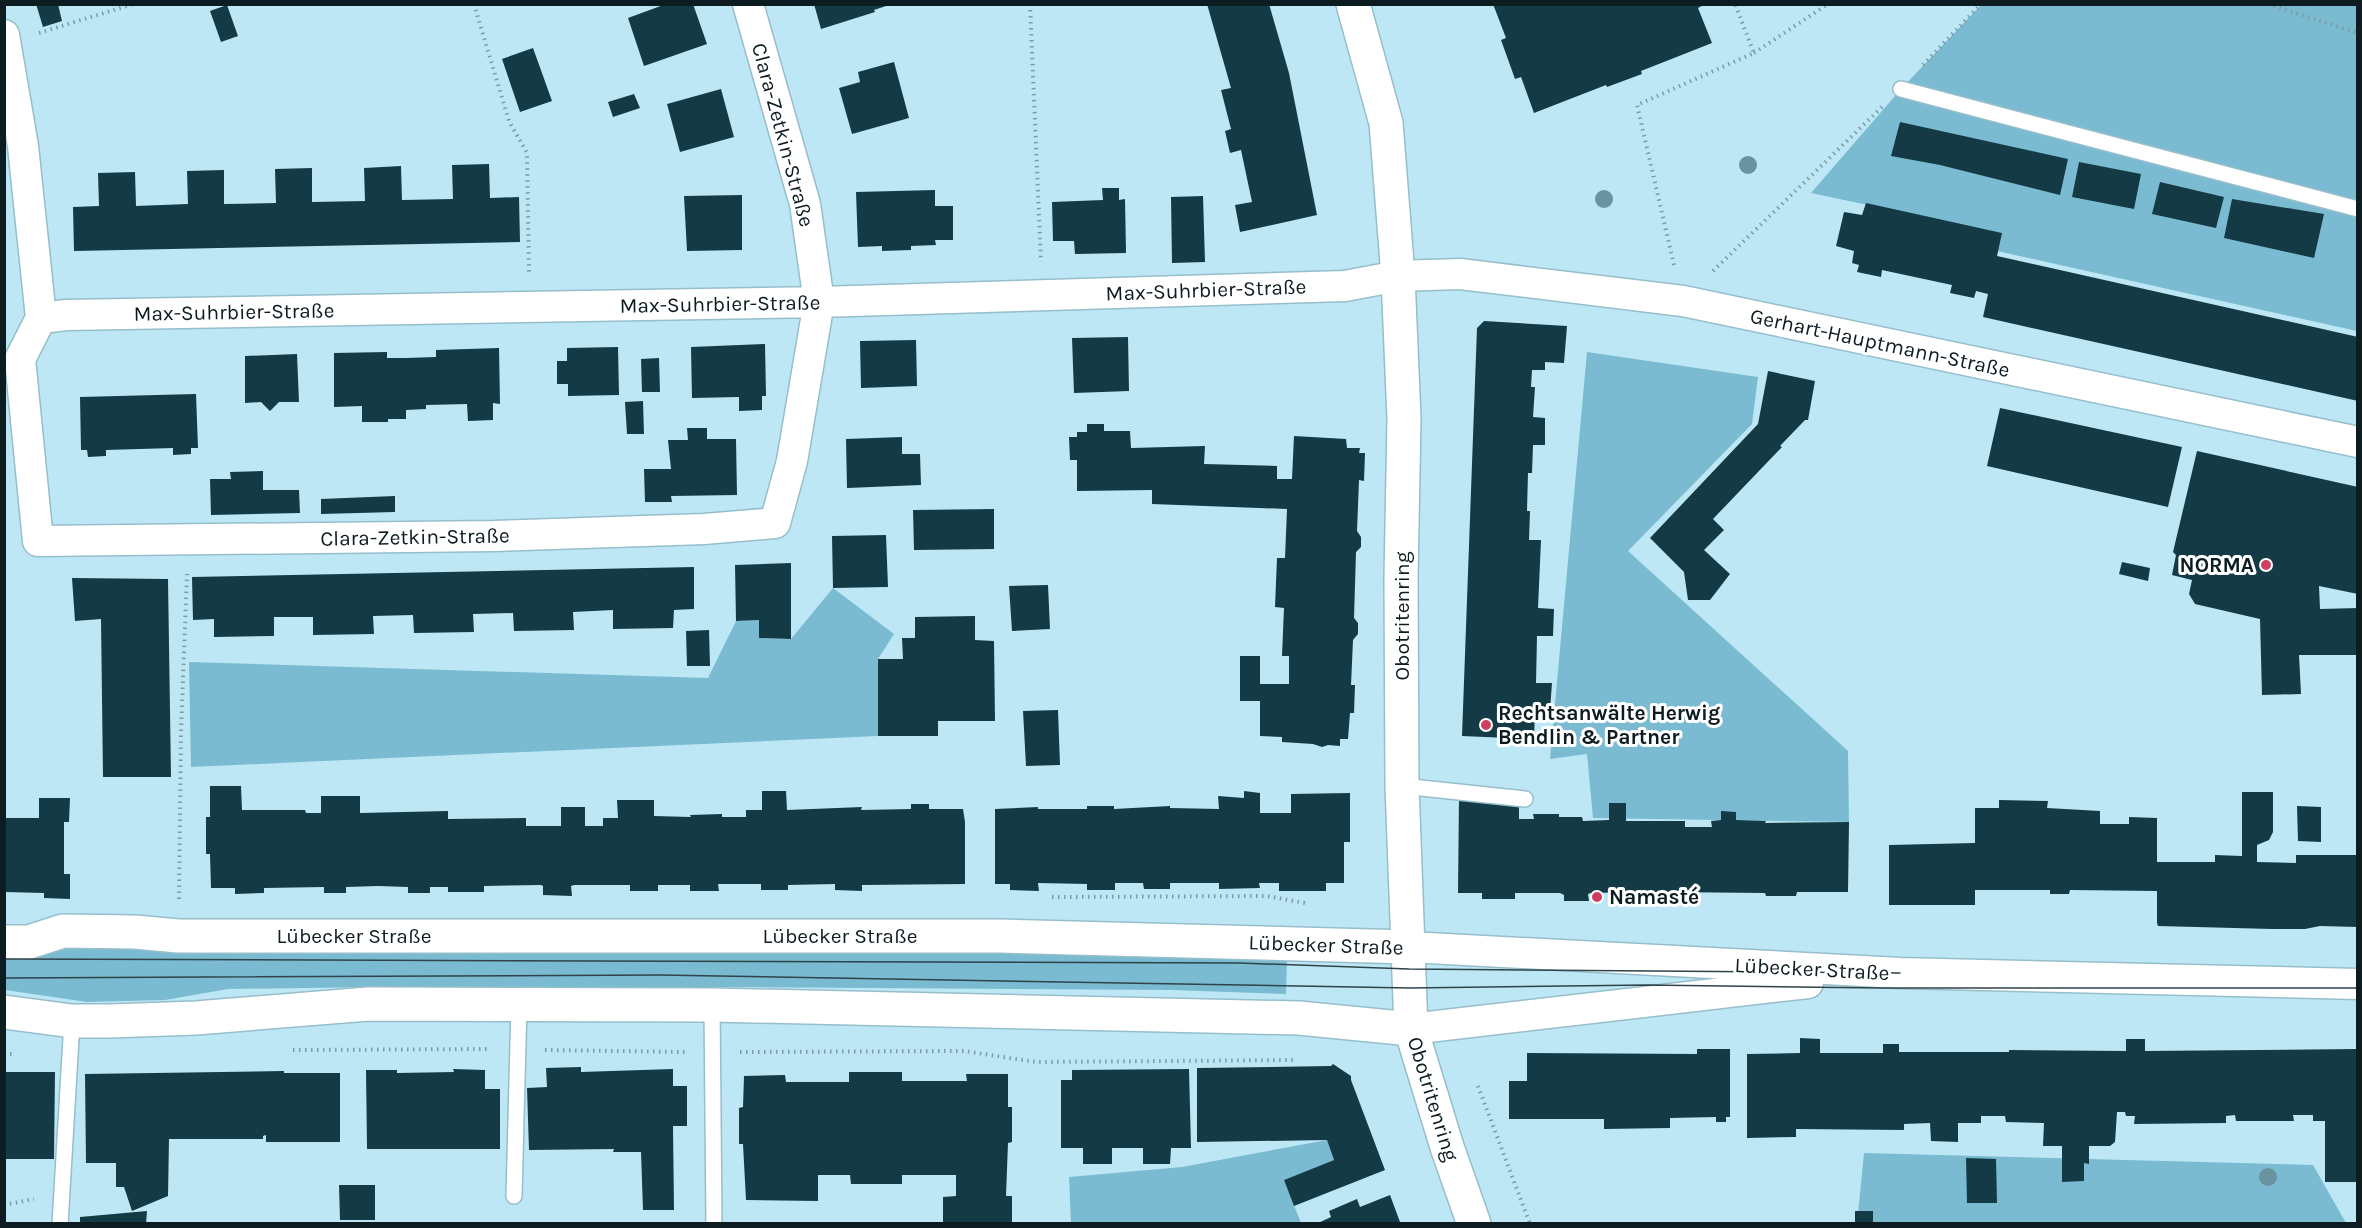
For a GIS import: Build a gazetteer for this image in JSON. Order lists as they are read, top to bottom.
{
  "streets": {
    "street": [
      "Clara-Zetkin-Straße",
      "Max-Suhrbier-Straße",
      "Gerhart-Hauptmann-Straße",
      "Obotritenring",
      "Lübecker Straße"
    ]
  },
  "crossings": [
    ["Clara-Zetkin-Straße", "Max-Suhrbier-Straße"],
    ["Max-Suhrbier-Straße", "Gerhart-Hauptmann-Straße"],
    ["Max-Suhrbier-Straße", "Obotritenring"],
    ["Gerhart-Hauptmann-Straße", "Obotritenring"],
    ["Obotritenring", "Lübecker Straße"]
  ],
  "places": ["NORMA", "Rechtsanwälte Herwig Bendlin & Partner", "Namasté"]
}
